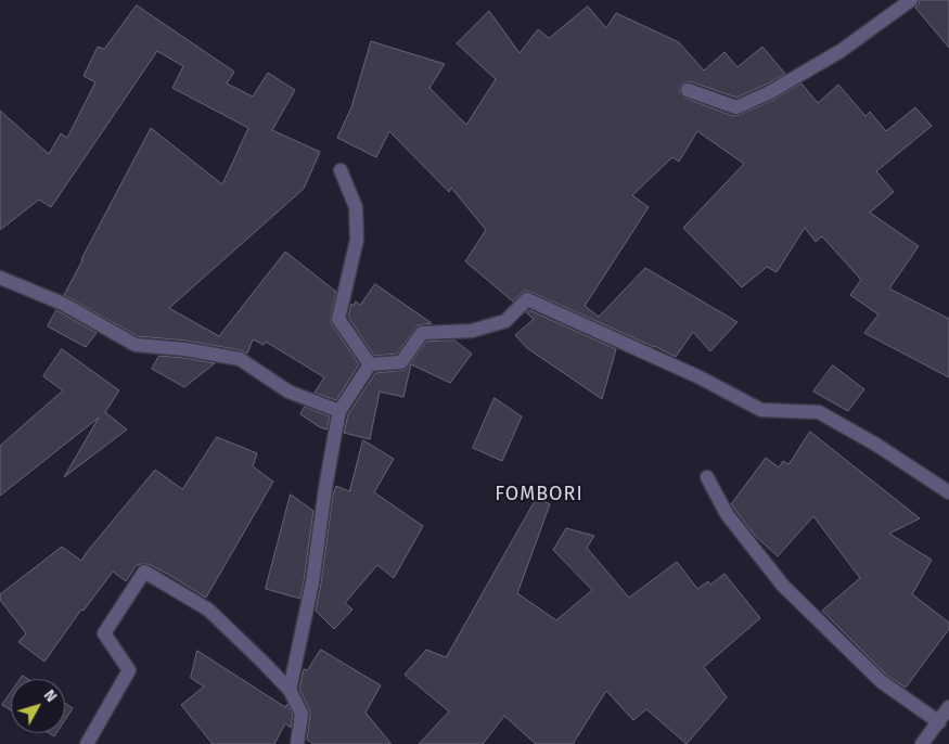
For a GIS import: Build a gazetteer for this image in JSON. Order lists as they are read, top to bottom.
{
  "districts": ["FOMBORI"],
  "north": "top right"
}
